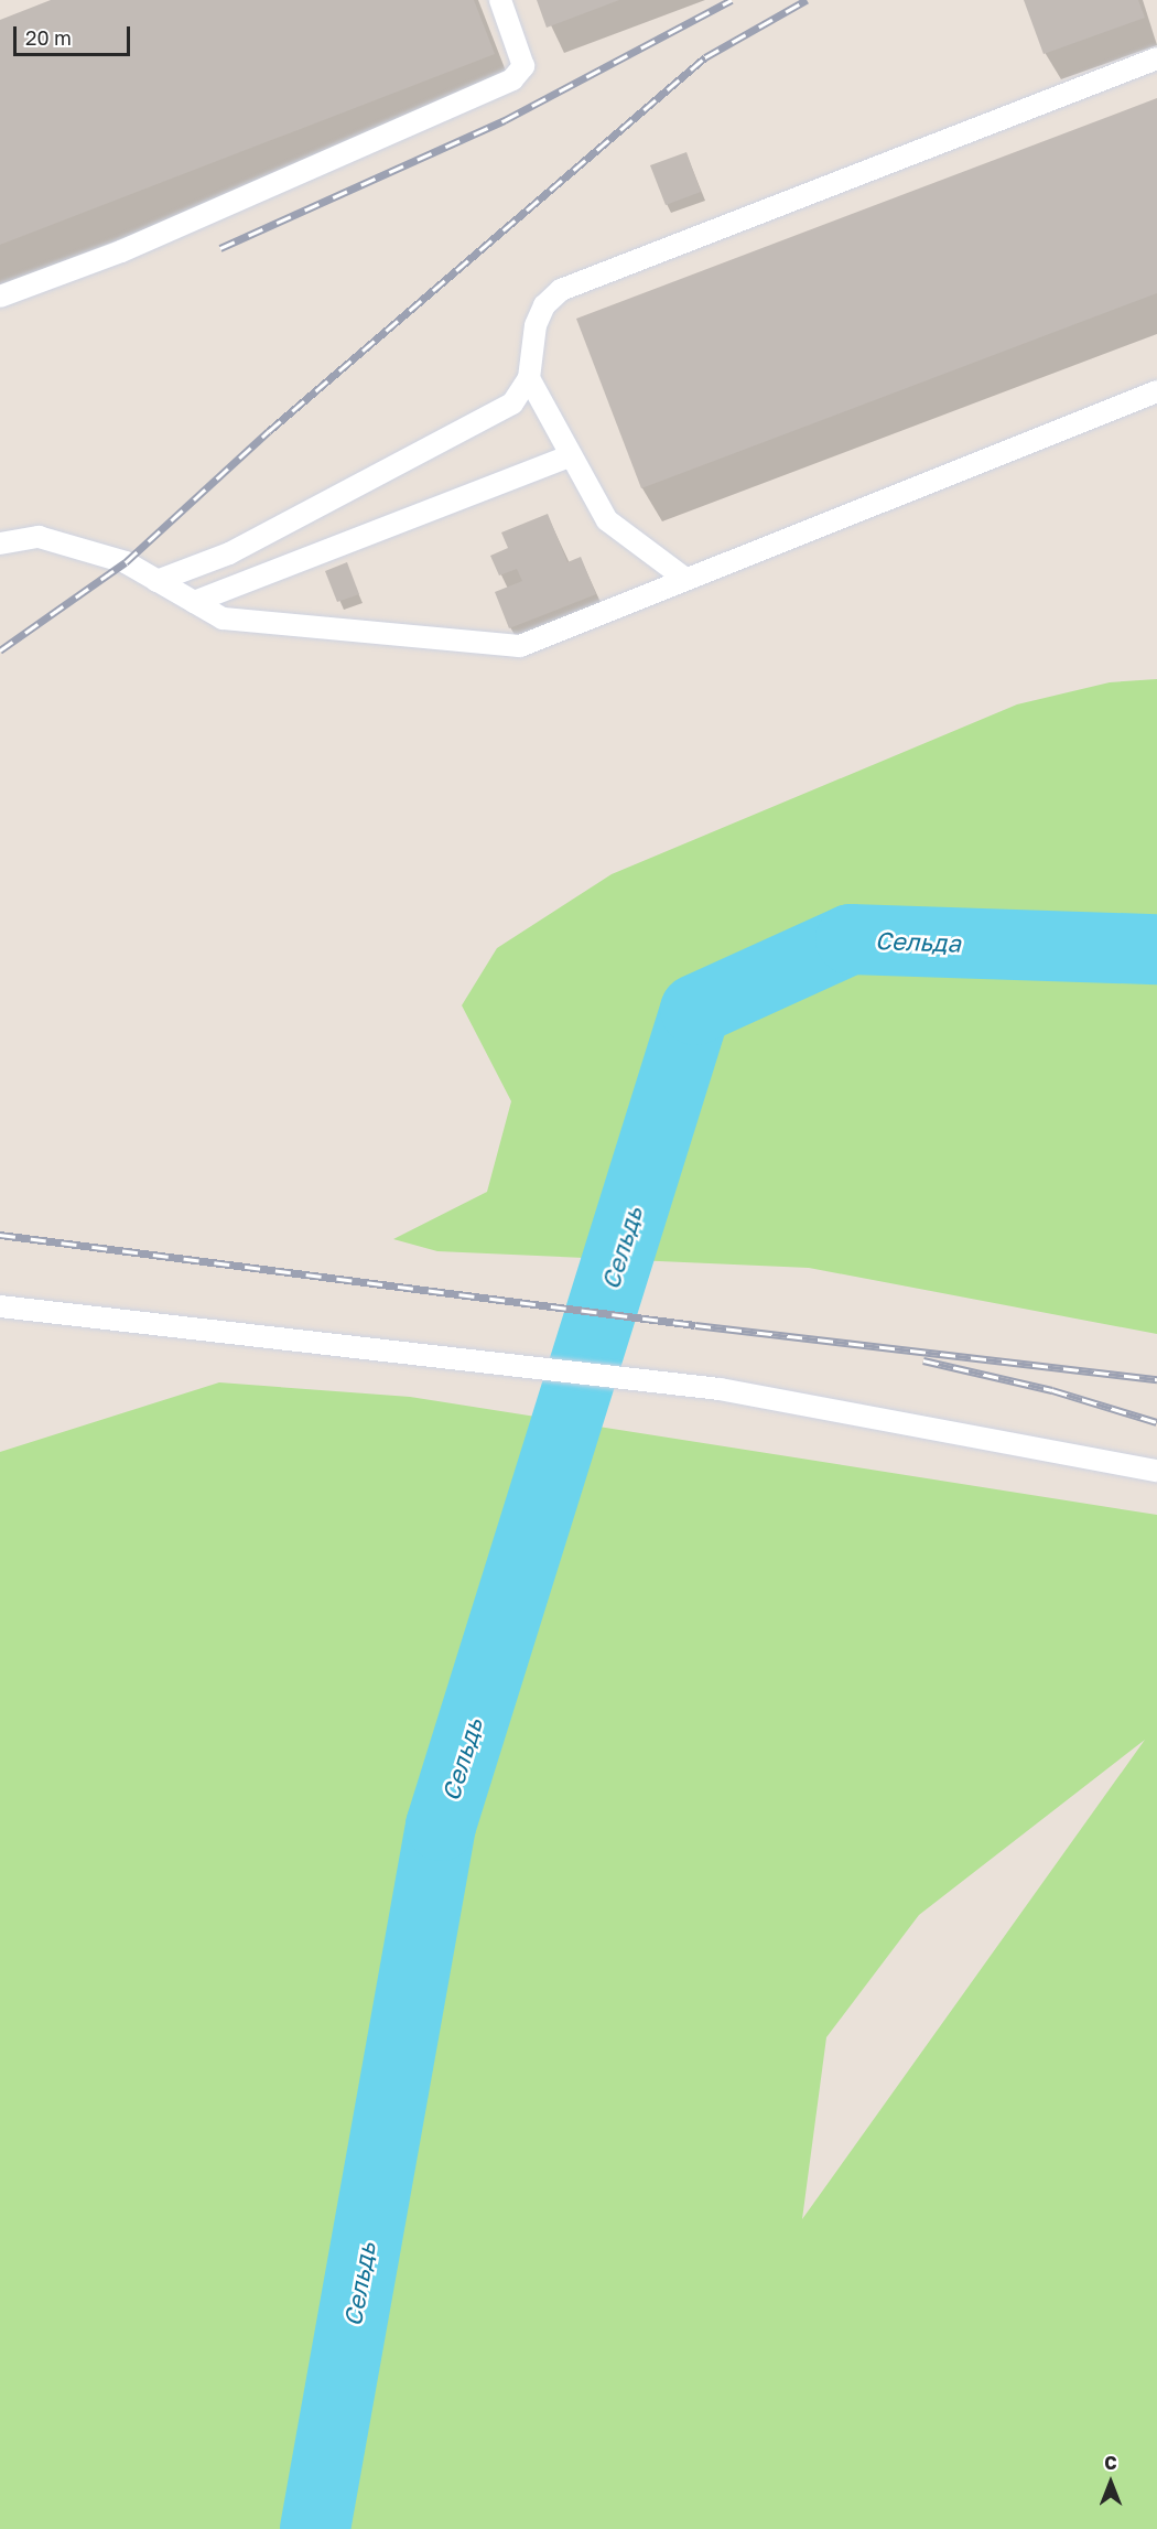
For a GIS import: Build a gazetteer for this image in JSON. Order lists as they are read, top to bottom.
{
  "water": ["Сельда", "Сельдь"],
  "scale_bar": "20 m",
  "north": "top"
}
